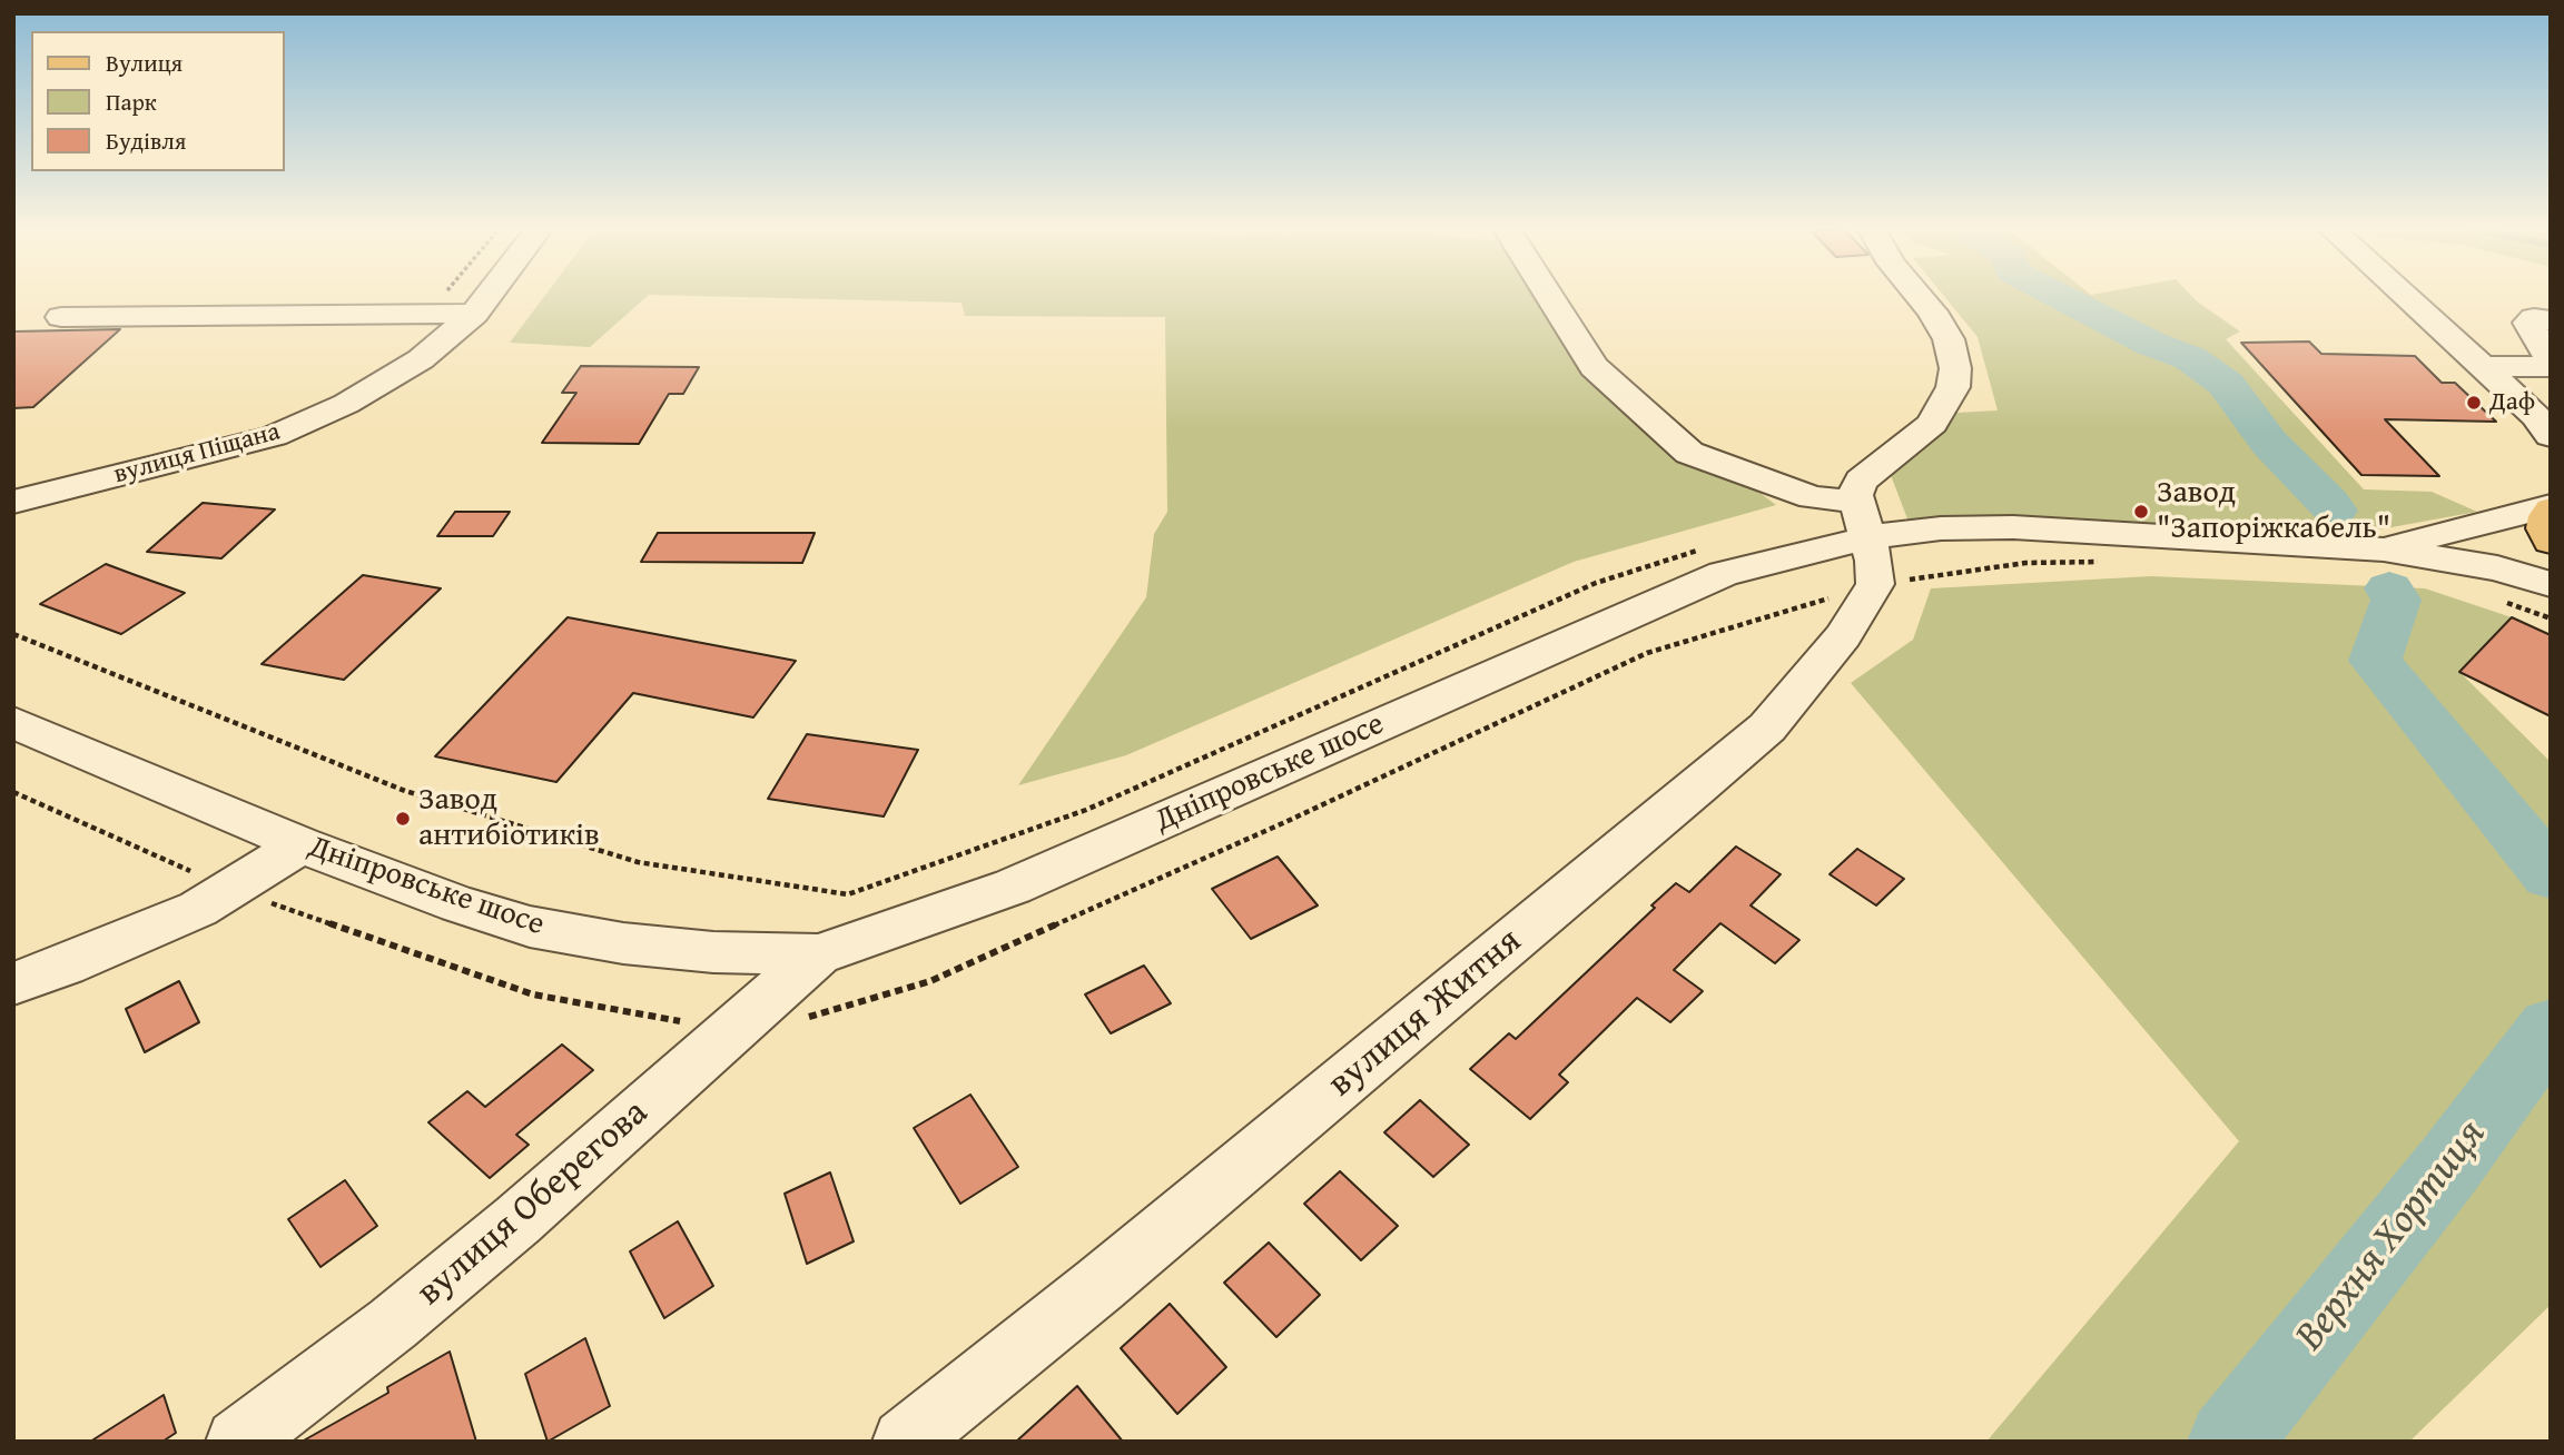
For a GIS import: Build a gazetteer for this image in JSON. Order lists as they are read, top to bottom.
{
  "streets": {
    "street": [
      "вулиця Піщана",
      "Дніпровське шосе",
      "вулиця Житня",
      "вулиця Оберегова"
    ]
  },
  "crossings": [
    ["Дніпровське шосе", "вулиця Житня"],
    ["Дніпровське шосе", "вулиця Оберегова"]
  ],
  "water": ["Верхня Хортиця"],
  "places": ["Даф", "Завод \"Запоріжкабель\"", "Завод антибіотиків"],
  "legend": ["Вулиця", "Парк", "Будівля"]
}
